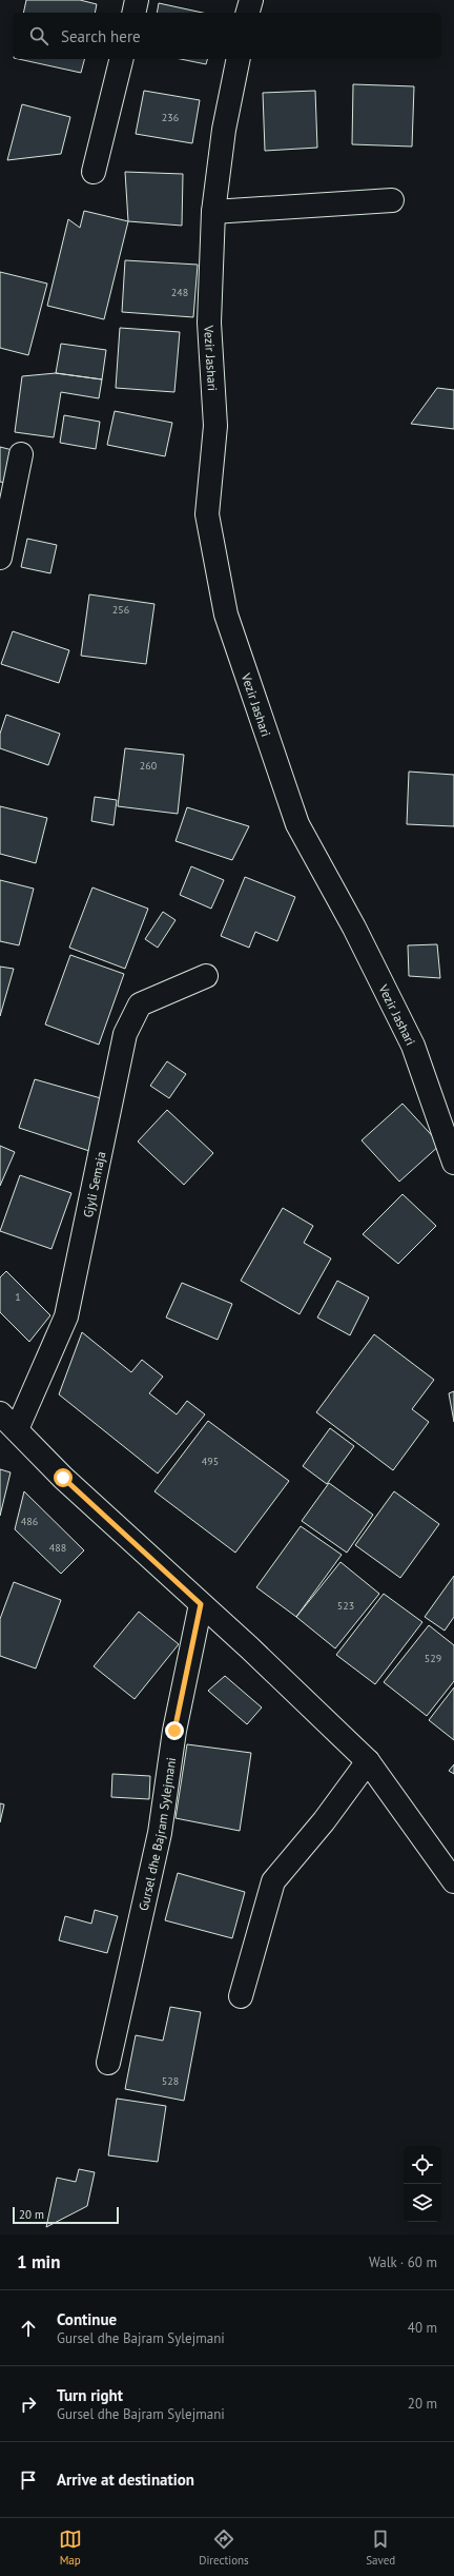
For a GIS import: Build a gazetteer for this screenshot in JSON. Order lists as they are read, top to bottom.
{
  "streets": {
    "street": ["Vezir Jashari", "Gjyli Semaja", "Gursel dhe Bajram Sylejmani"]
  },
  "house_numbers": [
    "236",
    "248",
    "256",
    "260",
    "1",
    "495",
    "486",
    "488",
    "523",
    "529",
    "528"
  ],
  "scale_bar": "20 m",
  "page": {
    "search": "Search here",
    "scale": "20 m",
    "heading": ["1 min", "Walk · 60 m"],
    "list": [
      ["Continue", "Gursel dhe Bajram Sylejmani", "40 m"],
      ["Turn right", "Gursel dhe Bajram Sylejmani", "20 m"],
      "Arrive at destination"
    ],
    "nav": ["Map", "Directions", "Saved"]
  }
}
